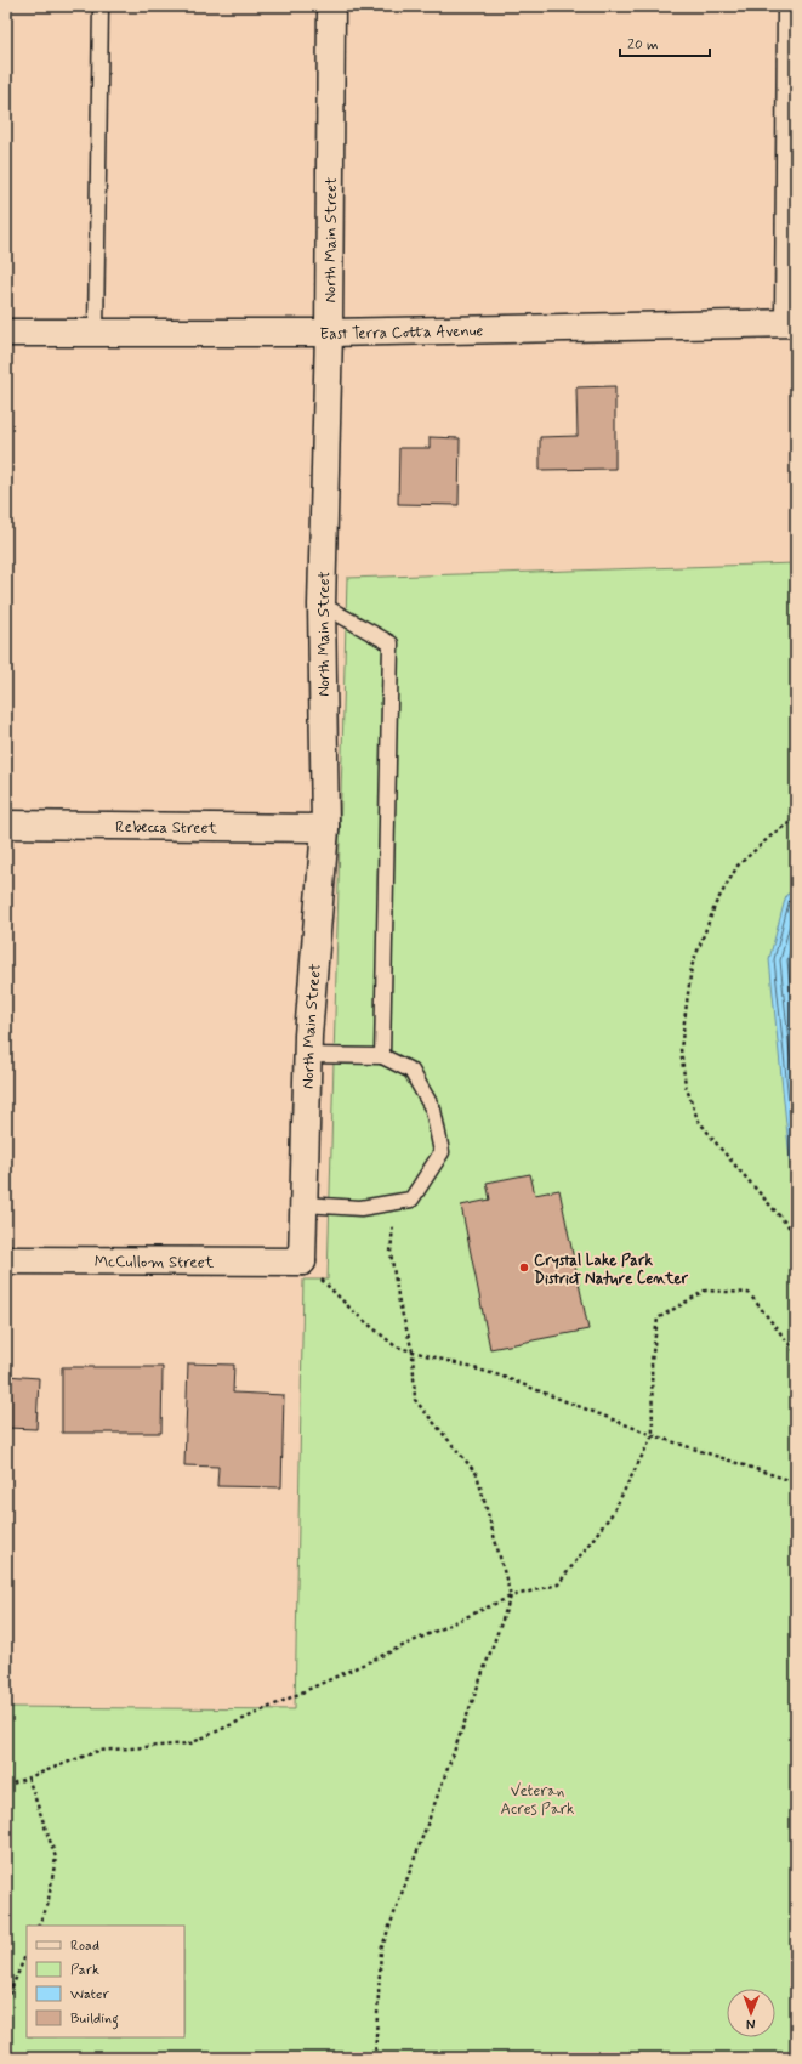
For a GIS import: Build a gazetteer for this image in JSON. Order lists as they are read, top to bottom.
{
  "streets": {
    "street": [
      "North Main Street",
      "East Terra Cotta Avenue",
      "Rebecca Street",
      "McCullom Street"
    ]
  },
  "crossings": [
    ["North Main Street", "East Terra Cotta Avenue"],
    ["North Main Street", "Rebecca Street"],
    ["North Main Street", "McCullom Street"]
  ],
  "parks": ["Veteran Acres Park"],
  "places": ["Crystal Lake Park District Nature Center"],
  "legend": [
    "Road",
    "Park",
    "Water",
    "Building"
  ],
  "scale_bar": "20 m",
  "north": "bottom"
}
